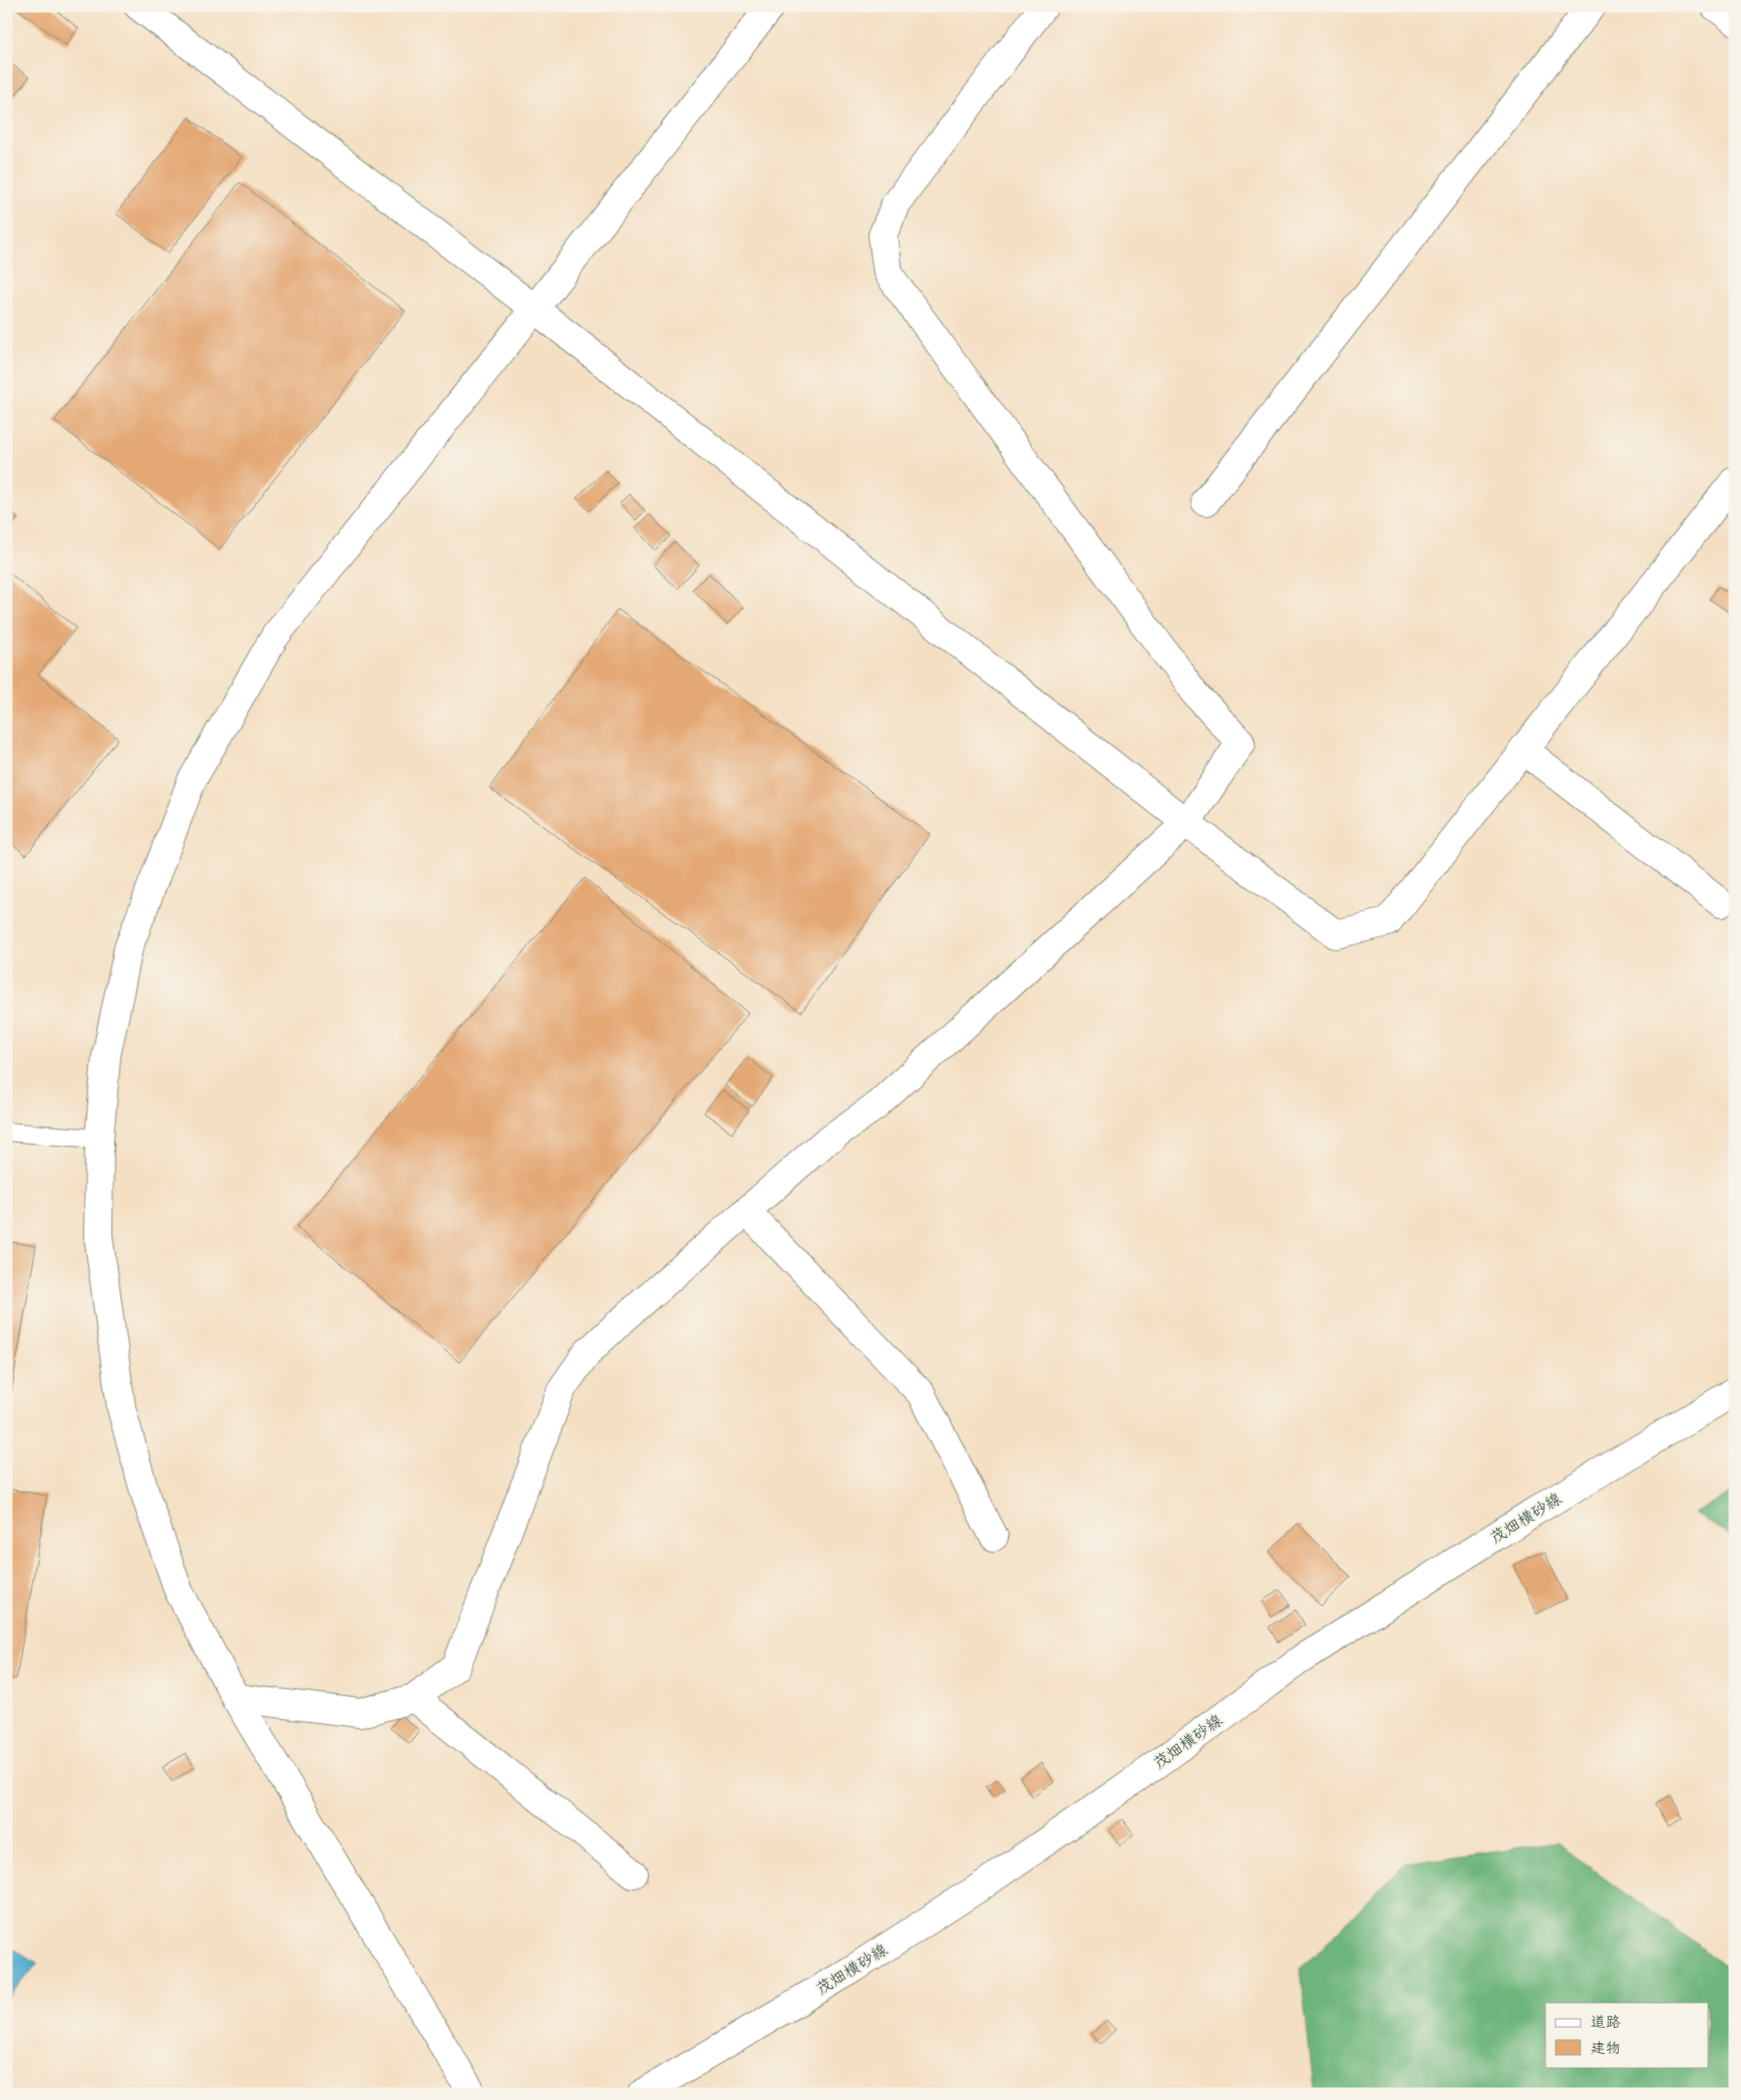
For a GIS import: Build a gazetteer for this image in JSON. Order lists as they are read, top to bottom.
{
  "streets": {
    "street": ["茂畑横砂線"]
  },
  "legend": ["道路", "建物"]
}
